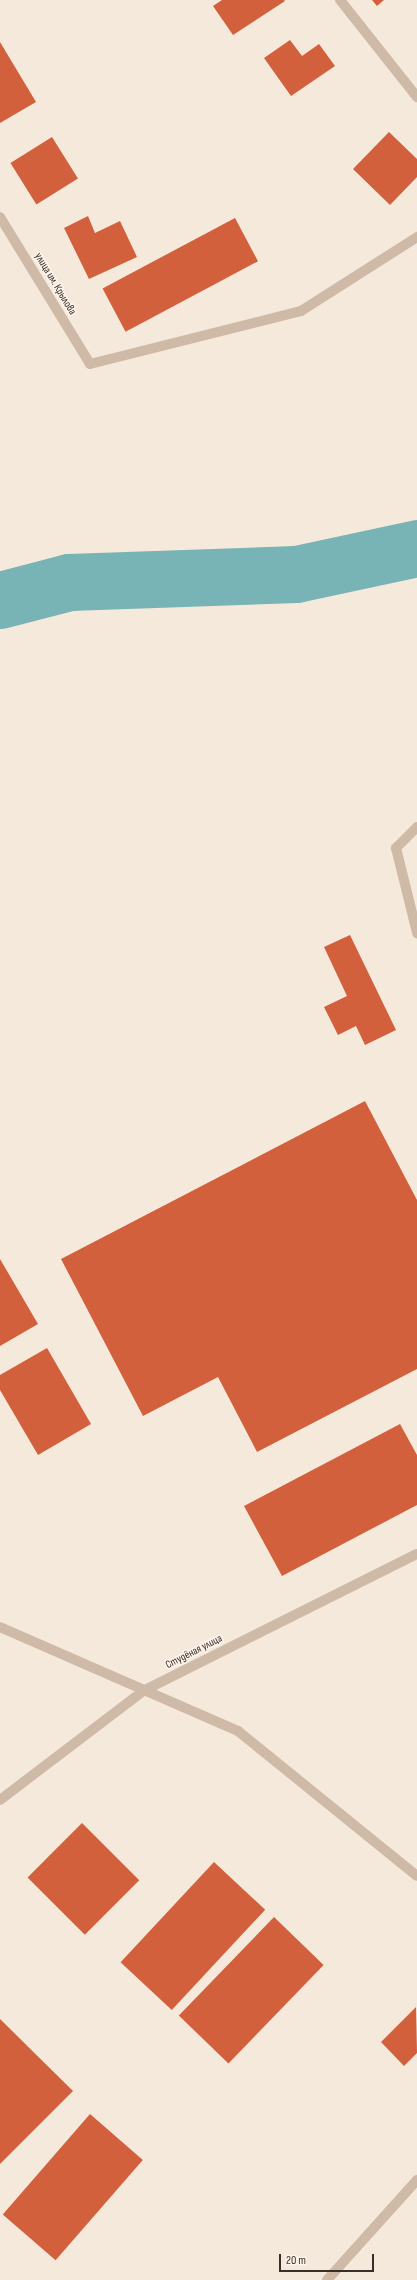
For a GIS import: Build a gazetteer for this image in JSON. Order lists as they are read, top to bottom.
{
  "streets": {
    "street": ["улица им. Крылова", "Студёная улица"]
  },
  "scale_bar": "20 m"
}
